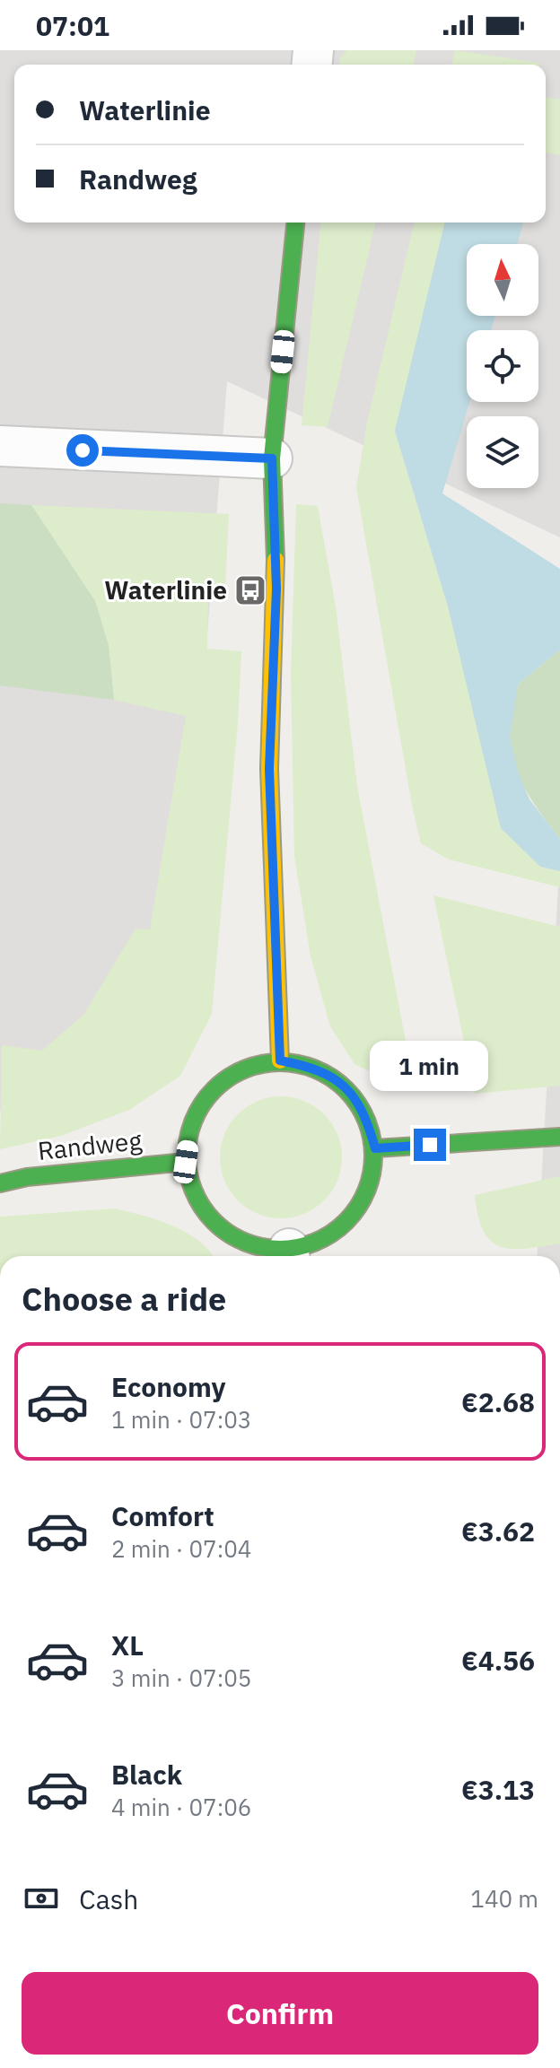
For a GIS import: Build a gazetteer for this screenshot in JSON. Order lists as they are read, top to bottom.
{
  "streets": {
    "main road": ["Randweg"]
  },
  "places": {
    "bus stop": ["Waterlinie"]
  },
  "north": "top",
  "page": {
    "status": "07:01",
    "banner": ["Waterlinie", "Randweg"],
    "bubble": "1 min",
    "heading": "Choose a ride",
    "list": [
      {
        "name": "Economy",
        "note": "1 min · 07:03",
        "value": "€2.68"
      },
      {
        "name": "Comfort",
        "note": "2 min · 07:04",
        "value": "€3.62"
      },
      {
        "name": "XL",
        "note": "3 min · 07:05",
        "value": "€4.56"
      },
      {
        "name": "Black",
        "note": "4 min · 07:06",
        "value": "€3.13"
      }
    ],
    "pay": ["Cash", "140 m"],
    "buttons": "Confirm"
  }
}
